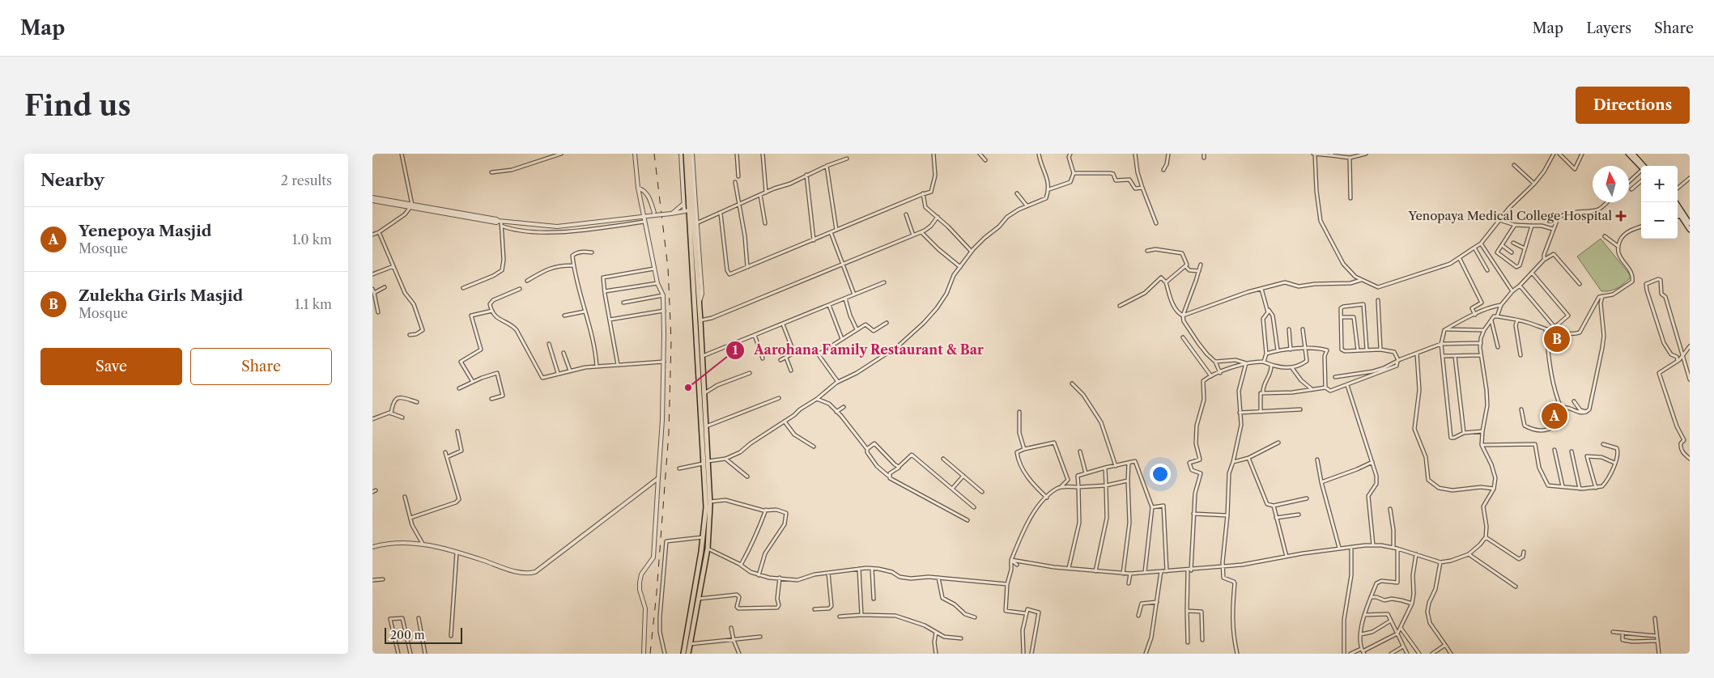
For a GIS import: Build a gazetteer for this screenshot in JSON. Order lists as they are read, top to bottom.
{
  "places": {
    "health": ["Yenopaya Medical College Hospital"],
    "other": ["Aarohana Family Restaurant & Bar"]
  },
  "scale_bar": "200 m",
  "north": "top",
  "page": {
    "header": "Map",
    "nav": ["Map", "Layers", "Share"],
    "buttons": [
      "Directions",
      ["Save", "Share"]
    ],
    "title": "Find us",
    "heading": ["Nearby", "2 results"],
    "map_buttons": ["+", "−"],
    "list": [
      {
        "mark": "A",
        "name": "Yenepoya Masjid",
        "note": "Mosque",
        "value": "1.0 km"
      },
      {
        "mark": "B",
        "name": "Zulekha Girls Masjid",
        "note": "Mosque",
        "value": "1.1 km"
      }
    ],
    "pins": ["B", "A"],
    "scale": "200 m"
  }
}
